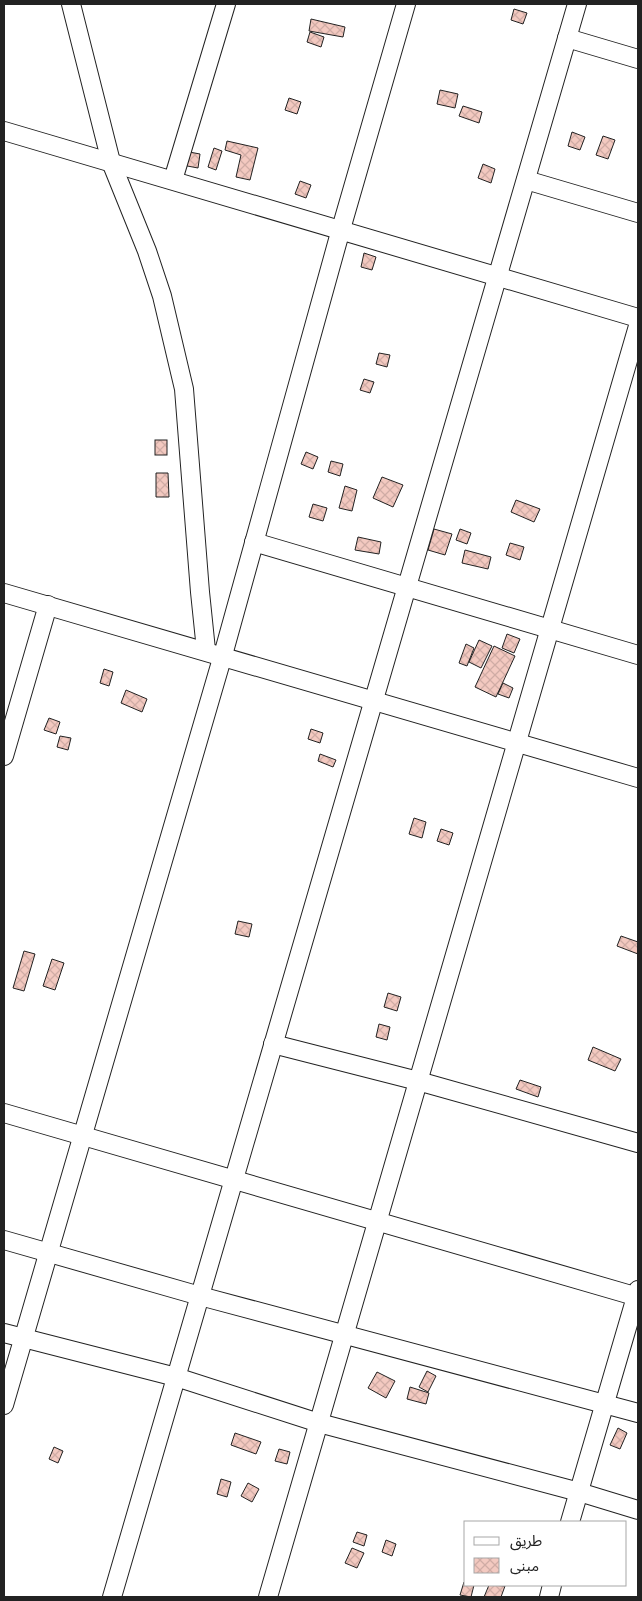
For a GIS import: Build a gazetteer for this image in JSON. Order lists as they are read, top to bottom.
{
  "legend": ["طريق", "مبنى"]
}
